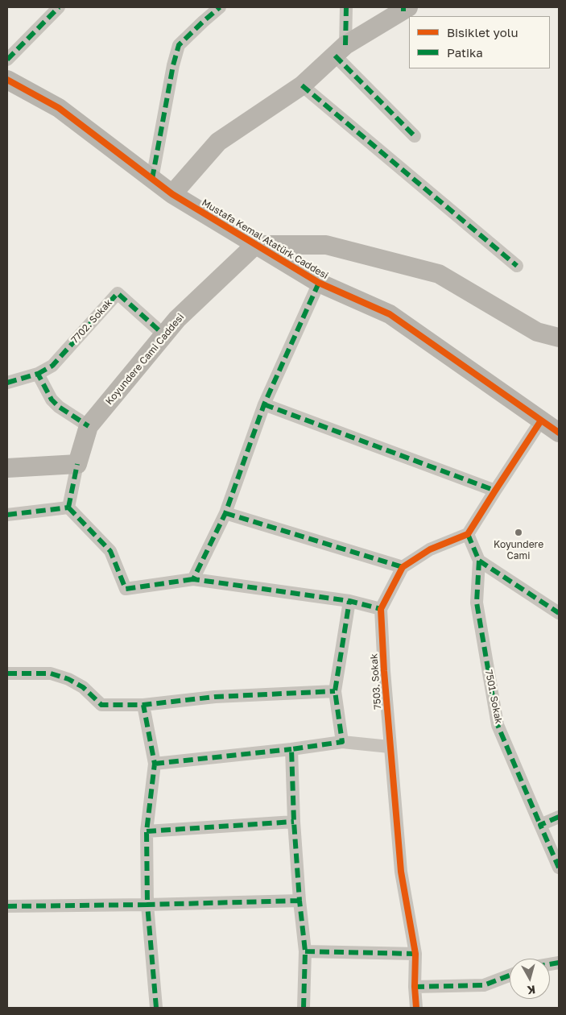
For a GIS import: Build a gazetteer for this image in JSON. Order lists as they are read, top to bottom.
{
  "streets": {
    "street": [
      "Mustafa Kemal Atatürk Caddesi",
      "7702. Sokak",
      "Koyundere Cami Caddesi",
      "7503. Sokak",
      "7501. Sokak"
    ]
  },
  "crossings": [
    ["Mustafa Kemal Atatürk Caddesi", "Koyundere Cami Caddesi"],
    ["7702. Sokak", "Koyundere Cami Caddesi"]
  ],
  "places": ["Koyundere Cami"],
  "legend": ["Bisiklet yolu", "Patika"],
  "north": "bottom"
}
